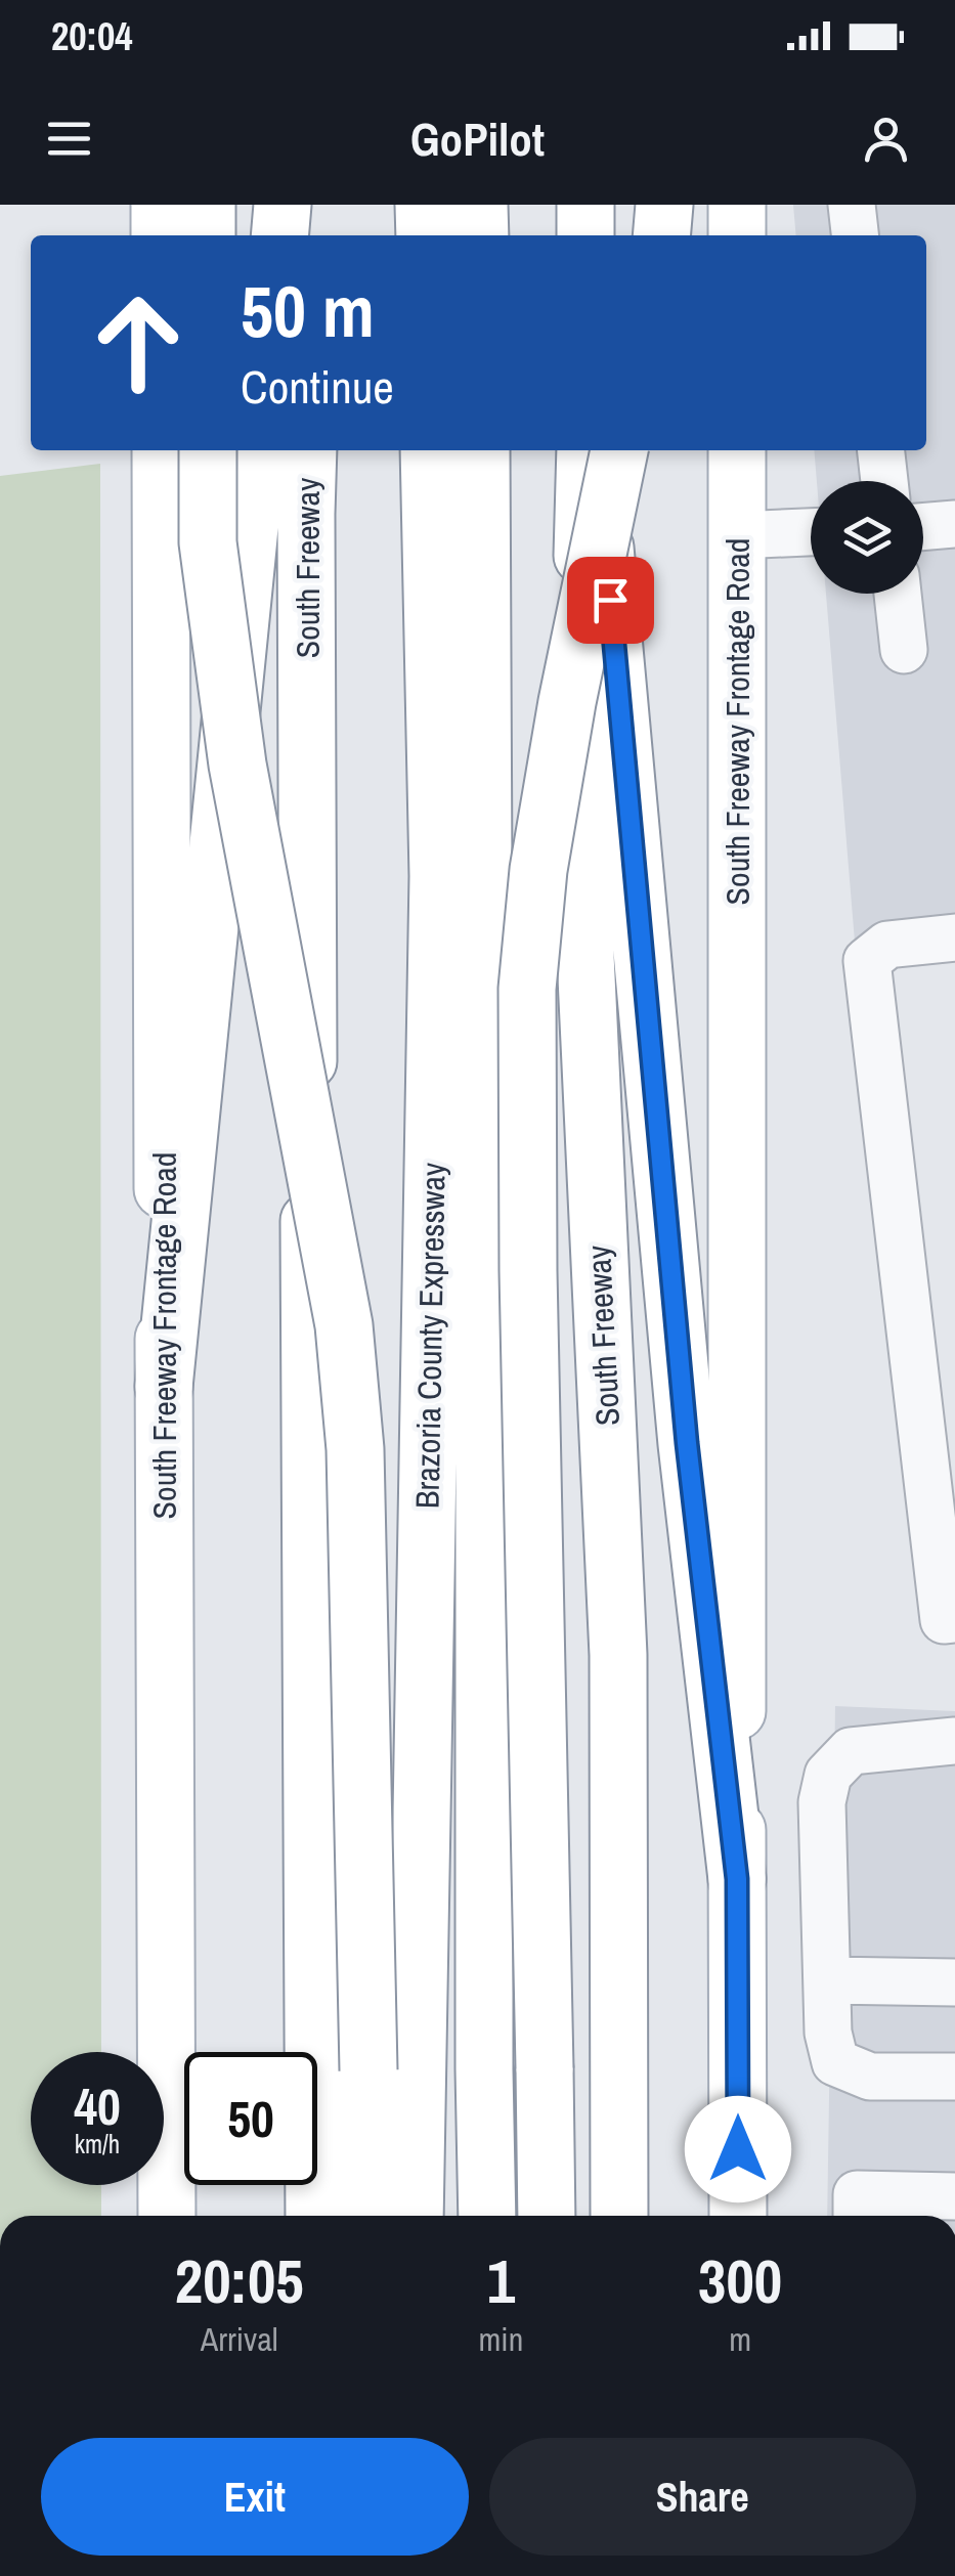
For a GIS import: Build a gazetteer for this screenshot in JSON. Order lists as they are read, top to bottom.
{
  "streets": {
    "main road": ["South Freeway", "South Freeway Frontage Road", "Brazoria County Expressway"]
  },
  "page": {
    "status": "20:04",
    "header": "GoPilot",
    "turn": ["50 m", "Continue"],
    "speed": "40 km/h",
    "limit": "50",
    "eta": [
      "20:05",
      "Arrival",
      "1",
      "min",
      "300",
      "m"
    ],
    "buttons": ["Exit", "Share"]
  }
}
